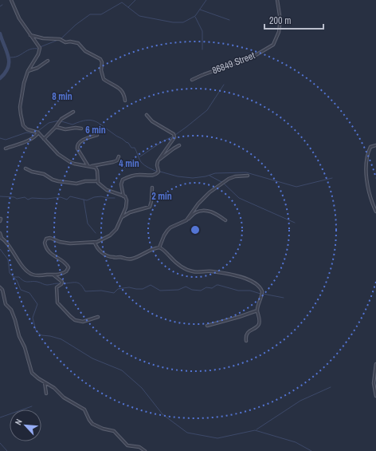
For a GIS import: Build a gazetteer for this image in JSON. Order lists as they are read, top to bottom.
{
  "streets": {
    "street": ["86849 Street"]
  },
  "scale_bar": "200 m",
  "north": "top left",
  "rings": [
    "8 min",
    "6 min",
    "4 min",
    "2 min"
  ]
}
